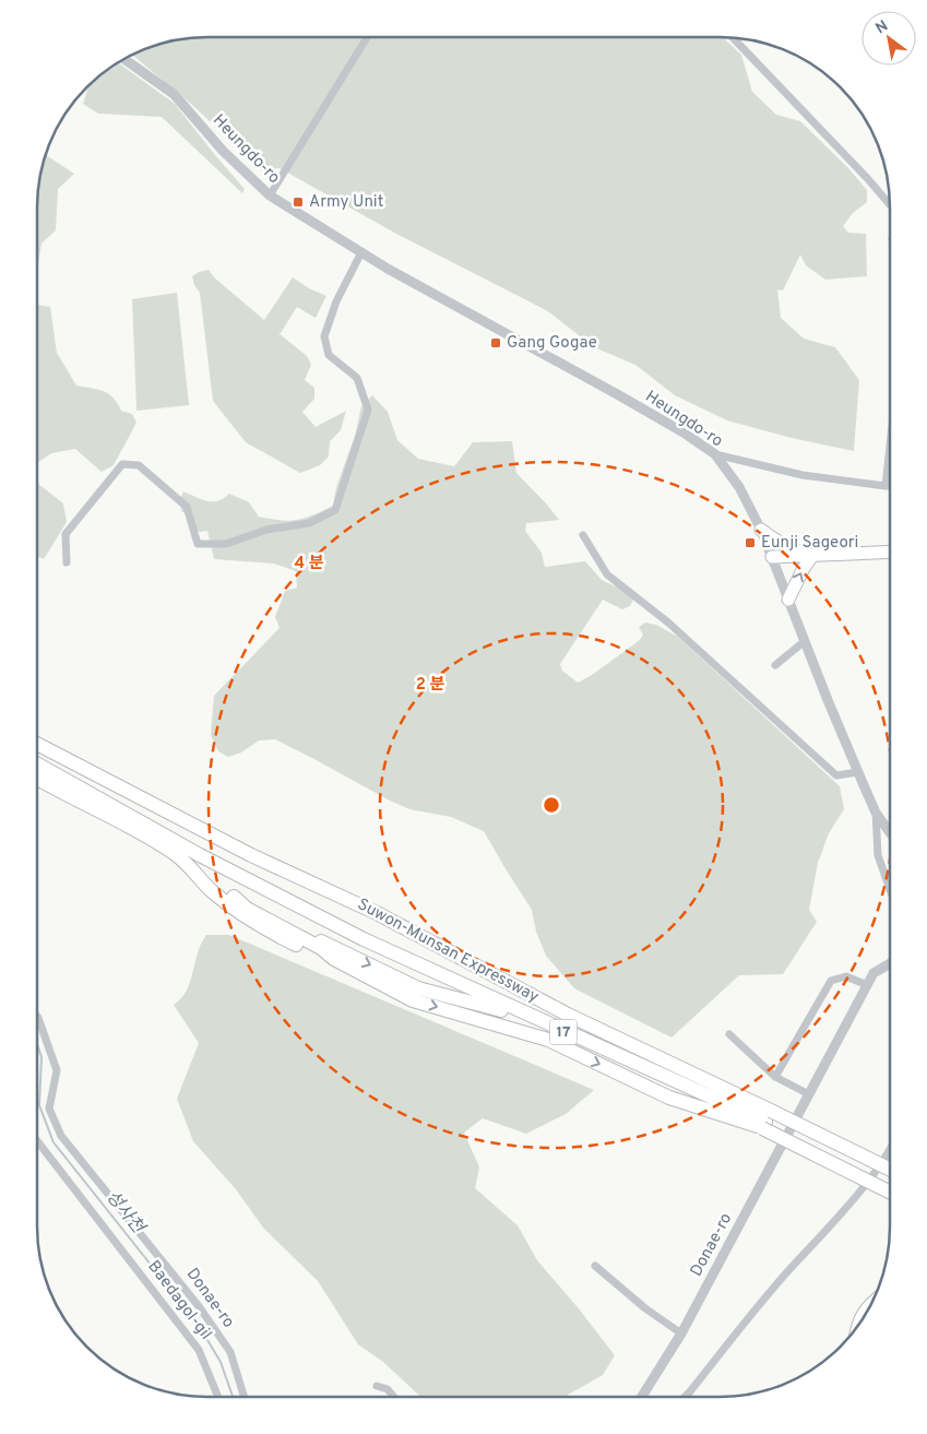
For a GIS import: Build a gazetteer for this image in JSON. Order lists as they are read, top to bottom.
{
  "streets": {
    "highway": ["Suwon-Munsan Expressway", "17"],
    "street": ["Heungdo-ro", "Donae-ro", "Baedagol-gil"]
  },
  "water": ["성사천"],
  "places": {
    "transit": ["Army Unit", "Gang Gogae", "Eunji Sageori"]
  },
  "north": "top left",
  "rings": ["4 분", "2 분"]
}
